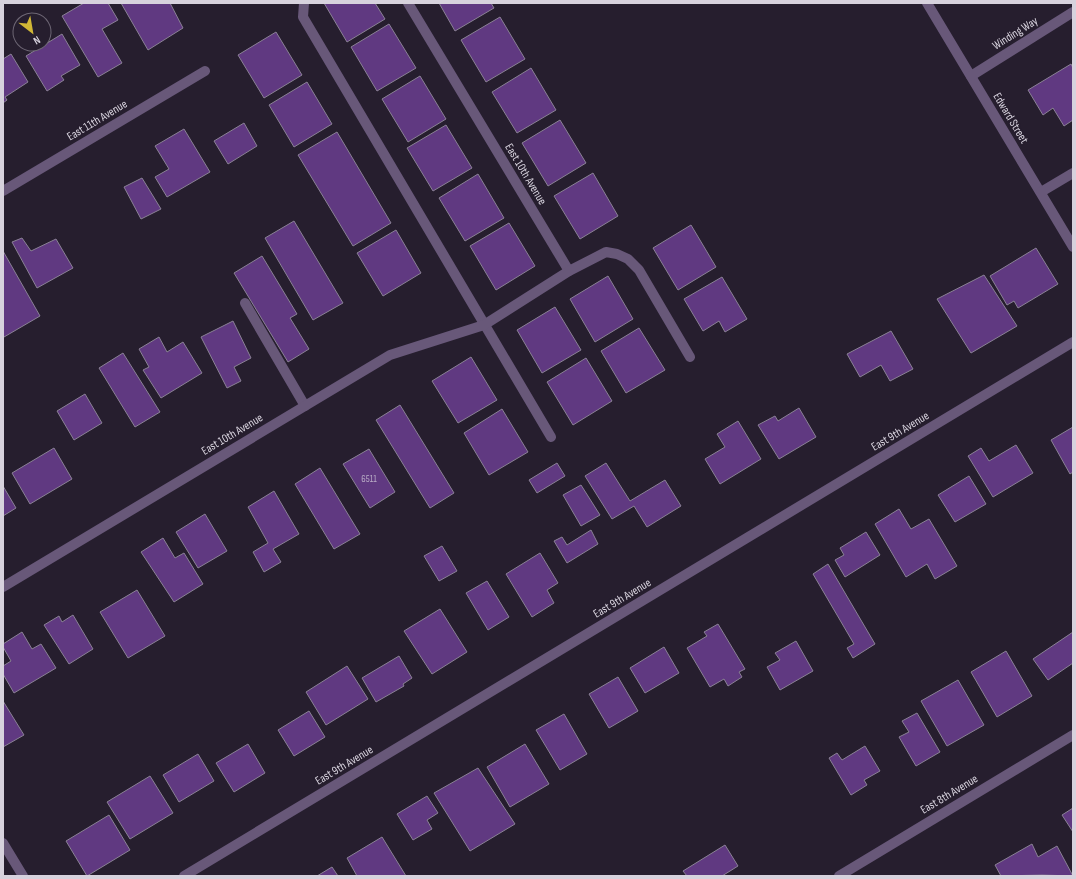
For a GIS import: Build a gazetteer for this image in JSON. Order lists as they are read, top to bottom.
{
  "streets": {
    "street": [
      "Winding Way",
      "Edward Street",
      "East 11th Avenue",
      "East 10th Avenue",
      "East 9th Avenue",
      "East 8th Avenue"
    ]
  },
  "crossings": [
    ["Winding Way", "Edward Street"]
  ],
  "house_numbers": ["6511"],
  "north": "bottom right"
}
